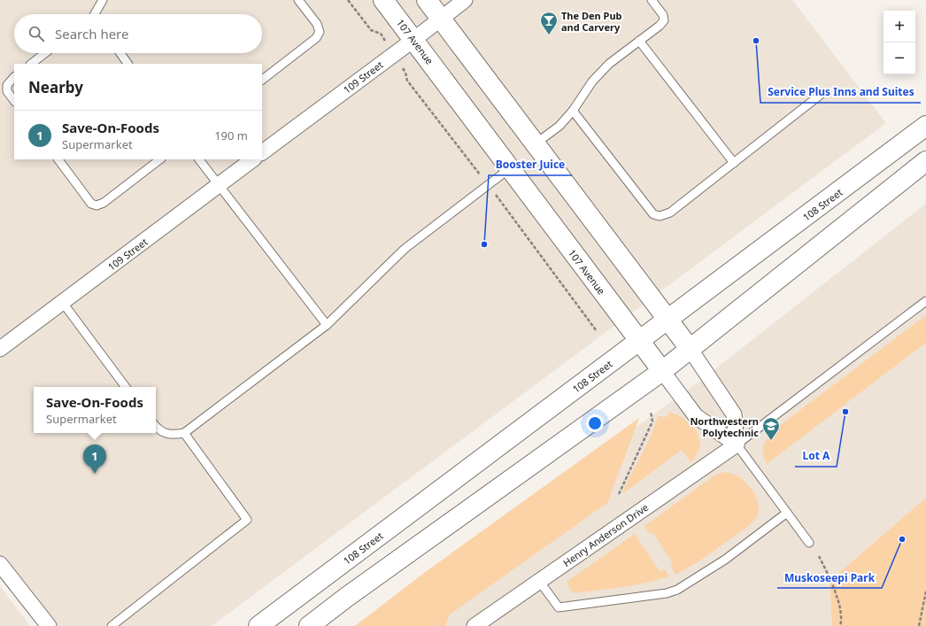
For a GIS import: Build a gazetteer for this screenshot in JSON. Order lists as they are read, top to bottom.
{
  "streets": {
    "main road": ["107 Avenue", "108 Street"],
    "street": ["109 Street", "Henry Anderson Drive"]
  },
  "crossings": [
    ["107 Avenue", "109 Street"],
    ["107 Avenue", "108 Street"],
    ["107 Avenue", "Henry Anderson Drive"]
  ],
  "places": {
    "bar": ["The Den Pub and Carvery"],
    "other": [
      "Service Plus Inns and Suites",
      "Booster Juice",
      "Lot A",
      "Muskoseepi Park"
    ],
    "school or university": ["Northwestern Polytechnic"]
  },
  "page": {
    "map_buttons": ["+", "−"],
    "search": "Search here",
    "heading": "Nearby",
    "list": [
      {
        "mark": "1",
        "name": "Save-On-Foods",
        "note": "Supermarket",
        "value": "190 m"
      }
    ],
    "popup": ["Save-On-Foods", "Supermarket"],
    "pins": "1"
  }
}
